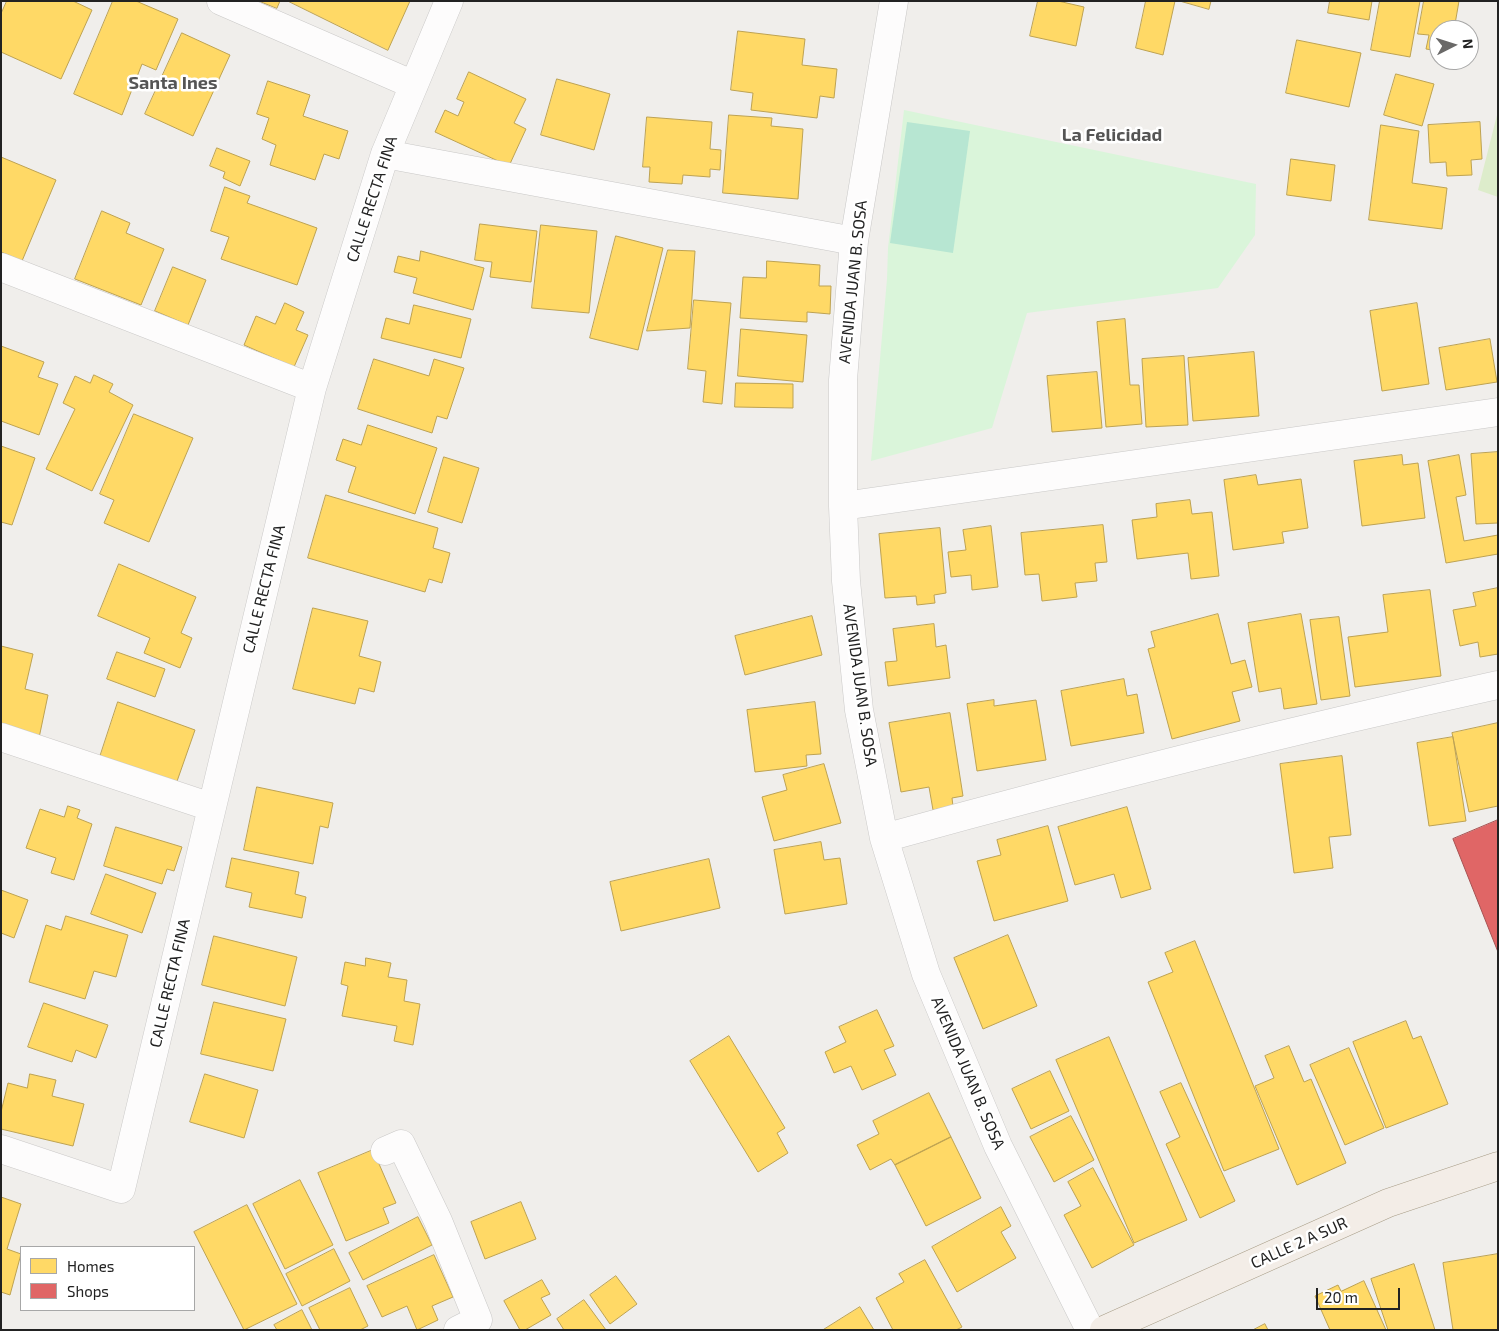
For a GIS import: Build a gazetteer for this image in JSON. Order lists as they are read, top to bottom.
{
  "streets": {
    "main road": ["CALLE 2 A SUR"],
    "street": ["CALLE RECTA FINA", "AVENIDA JUAN B. SOSA"]
  },
  "districts": ["Santa Ines", "La Felicidad"],
  "legend": ["Homes", "Shops"],
  "scale_bar": "20 m",
  "north": "right"
}
